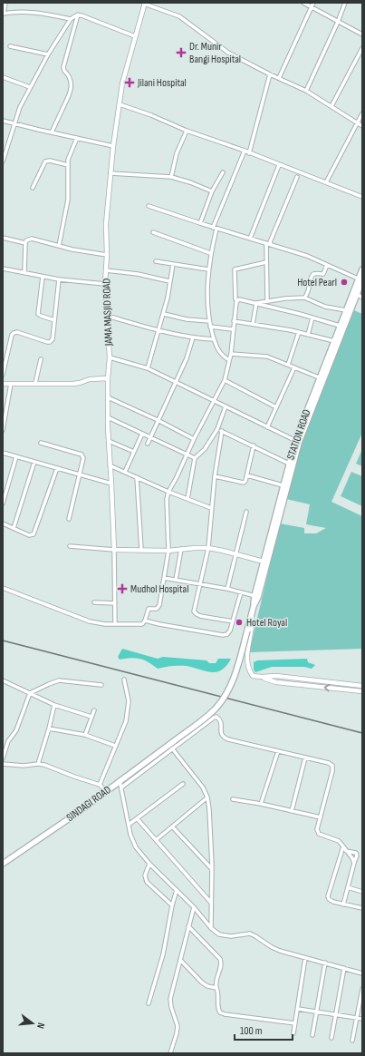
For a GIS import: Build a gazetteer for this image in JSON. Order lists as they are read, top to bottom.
{
  "streets": {
    "main road": ["STATION ROAD", "SINDAGI ROAD"],
    "street": ["JAMA MASJID ROAD"]
  },
  "crossings": [
    ["STATION ROAD", "SINDAGI ROAD"]
  ],
  "places": {
    "health": ["Dr. Munir Bangi Hospital", "Jilani Hospital", "Mudhol Hospital"],
    "other": ["Hotel Pearl", "Hotel Royal"]
  },
  "scale_bar": "100 m",
  "north": "right"
}
